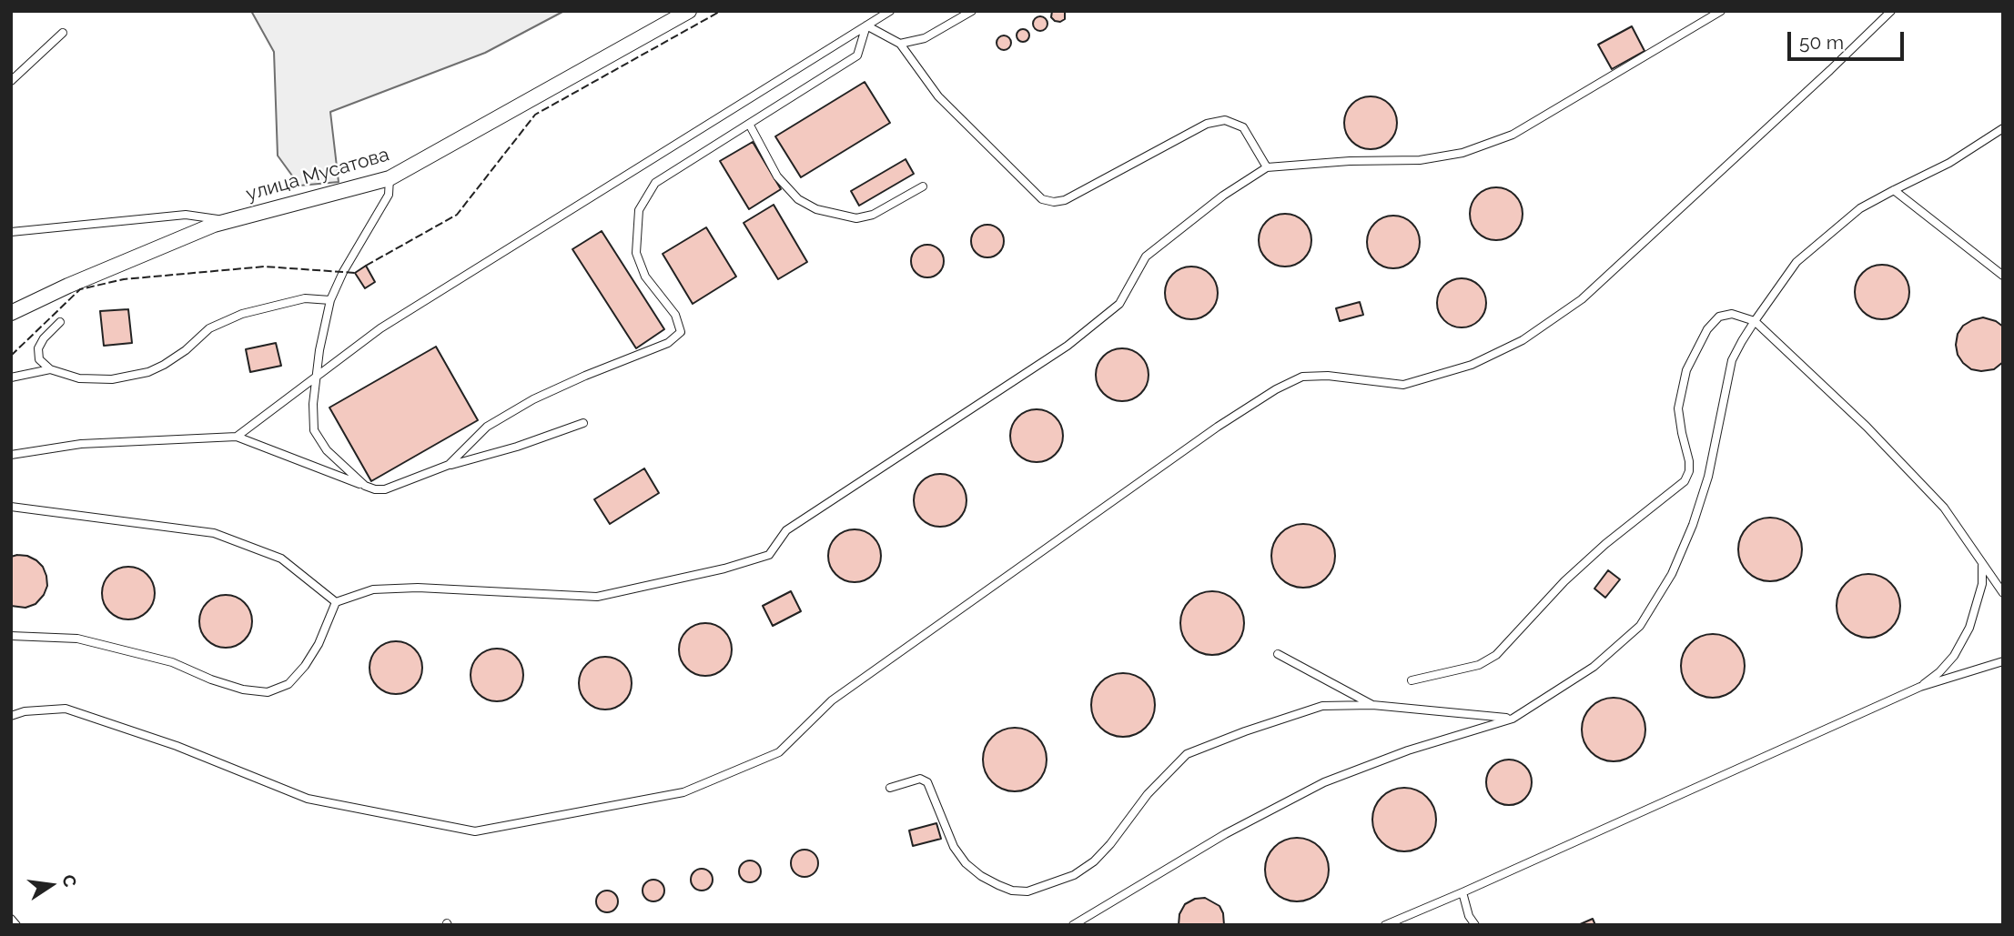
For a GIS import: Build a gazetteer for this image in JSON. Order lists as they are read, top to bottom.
{
  "streets": {
    "street": ["улица Мусатова"]
  },
  "scale_bar": "50 m",
  "north": "right"
}
